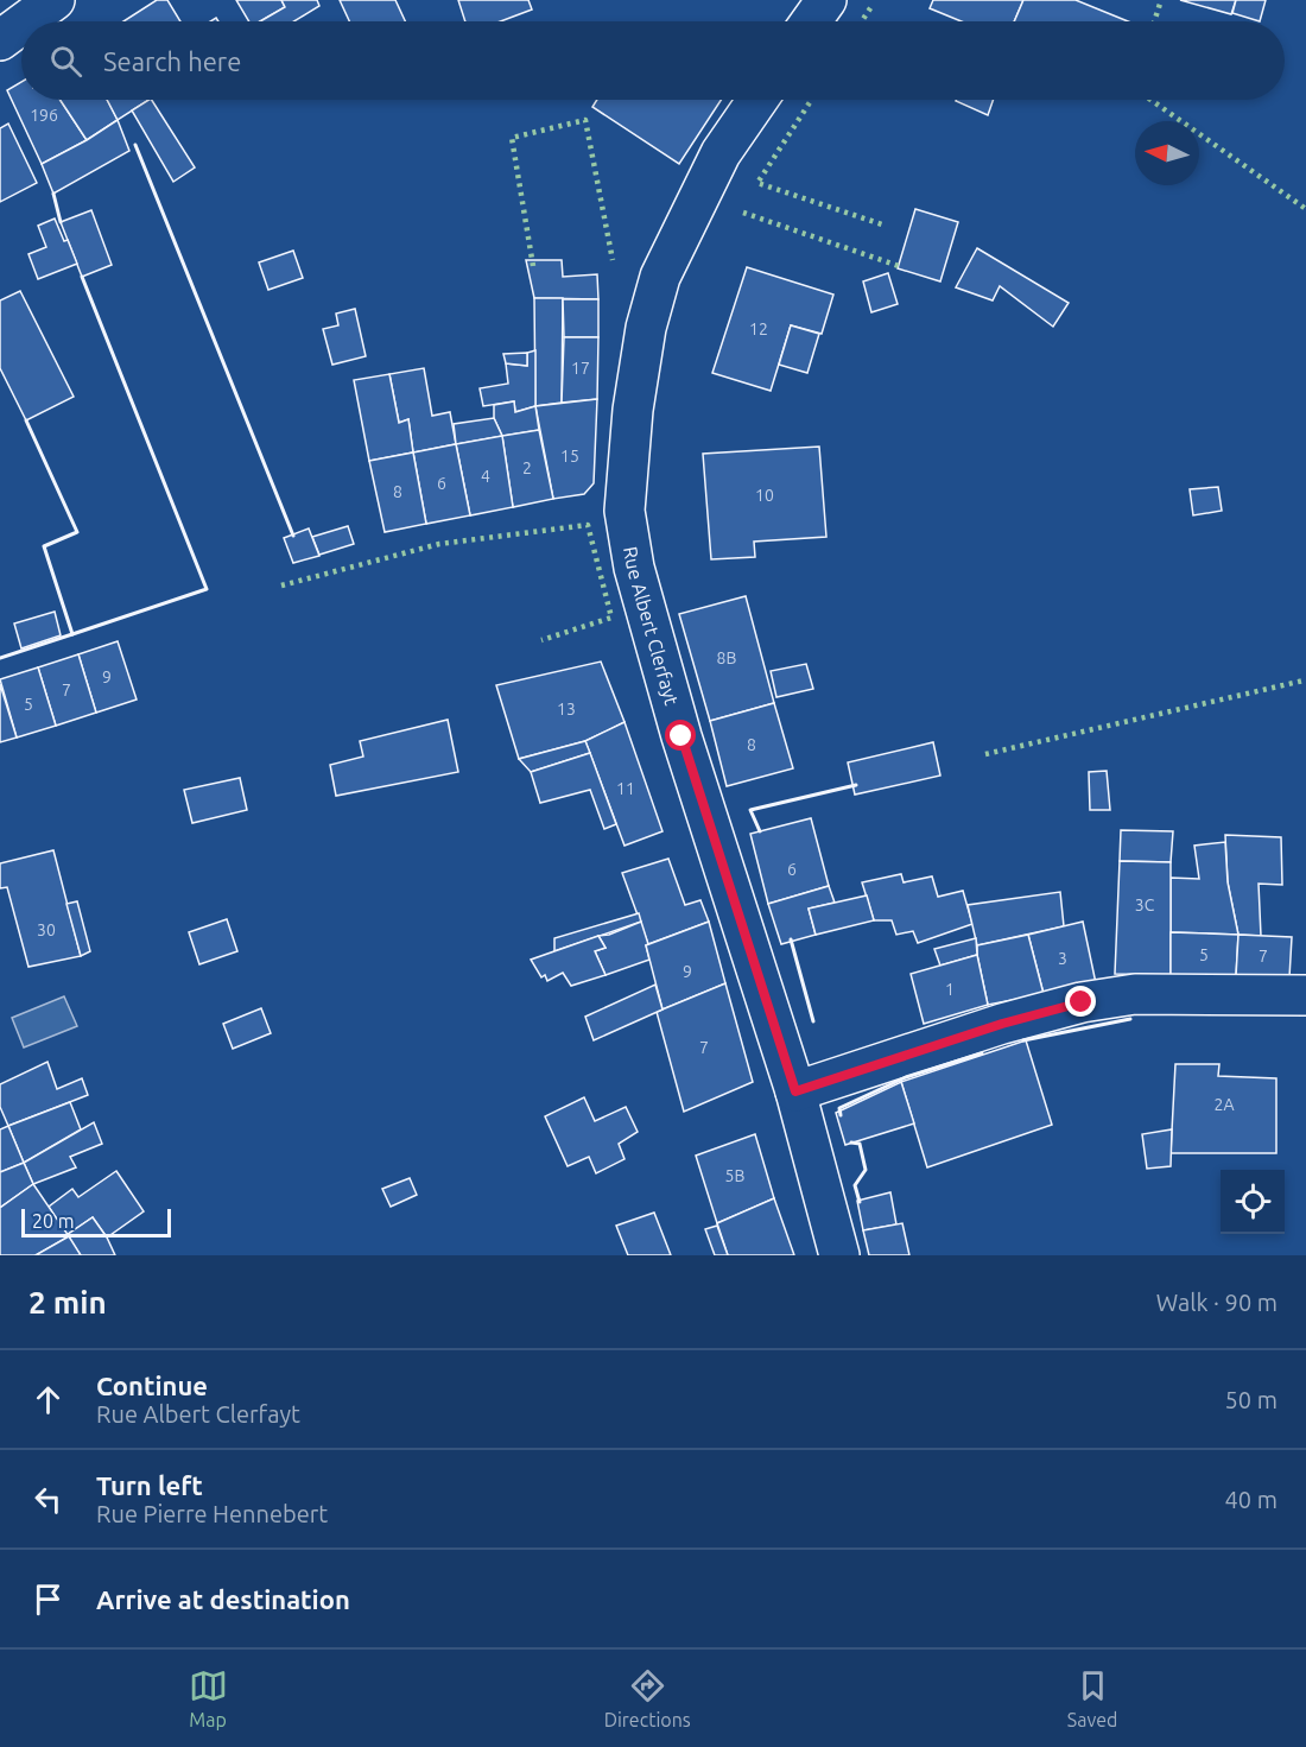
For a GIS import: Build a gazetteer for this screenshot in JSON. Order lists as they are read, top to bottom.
{
  "streets": {
    "street": ["Rue Albert Clerfayt"]
  },
  "house_numbers": [
    "196",
    "12",
    "17",
    "15",
    "2",
    "4",
    "6",
    "8",
    "10",
    "8B",
    "9",
    "7",
    "5",
    "13",
    "8",
    "11",
    "6",
    "3C",
    "30",
    "5",
    "7",
    "3",
    "9",
    "1",
    "7",
    "2A",
    "5B"
  ],
  "scale_bar": "20 m",
  "north": "left",
  "page": {
    "search": "Search here",
    "scale": "20 m",
    "heading": ["2 min", "Walk · 90 m"],
    "list": [
      ["Continue", "Rue Albert Clerfayt", "50 m"],
      ["Turn left", "Rue Pierre Hennebert", "40 m"],
      "Arrive at destination"
    ],
    "nav": ["Map", "Directions", "Saved"]
  }
}
